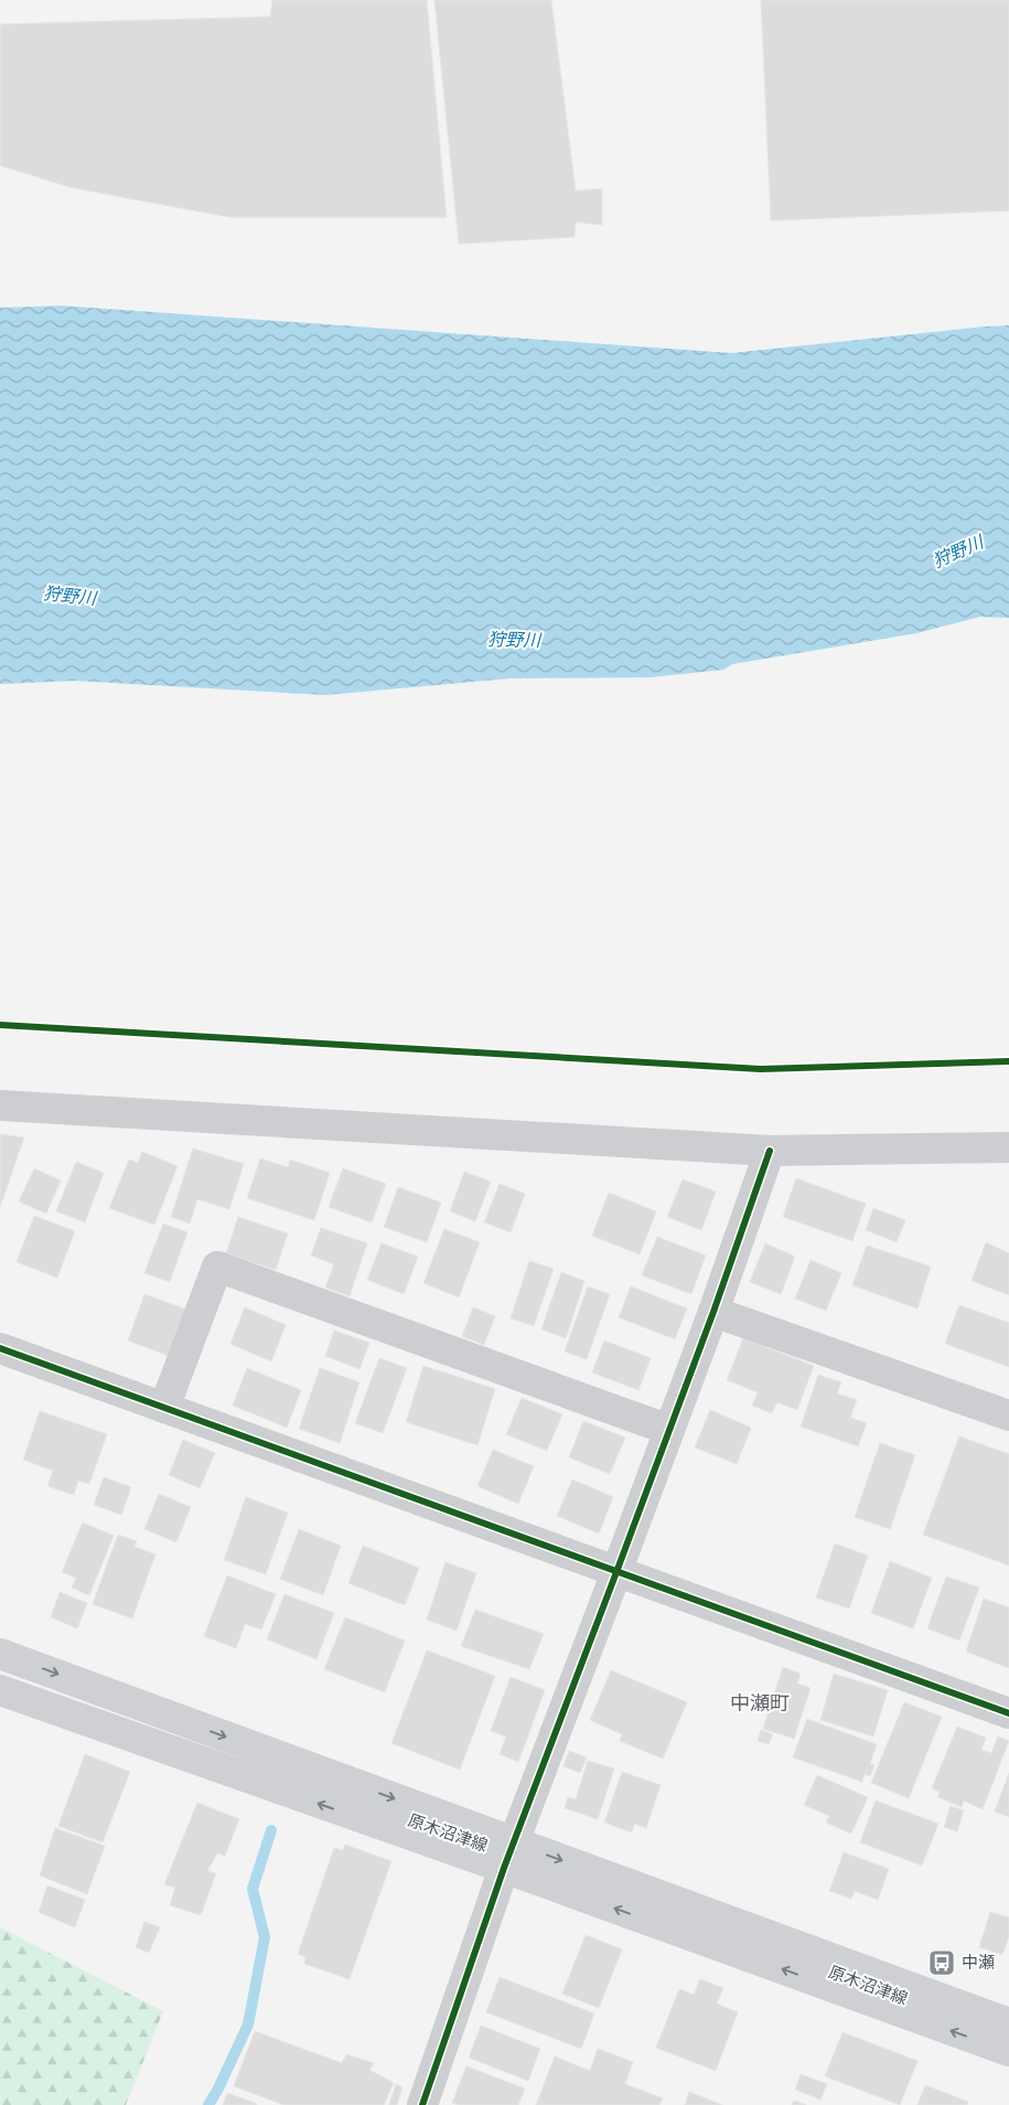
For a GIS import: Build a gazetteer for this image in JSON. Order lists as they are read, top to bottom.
{
  "streets": {
    "main road": ["原木沼津線"]
  },
  "districts": ["中瀬町"],
  "water": ["狩野川"],
  "places": {
    "bus stop": ["中瀬"]
  }
}
